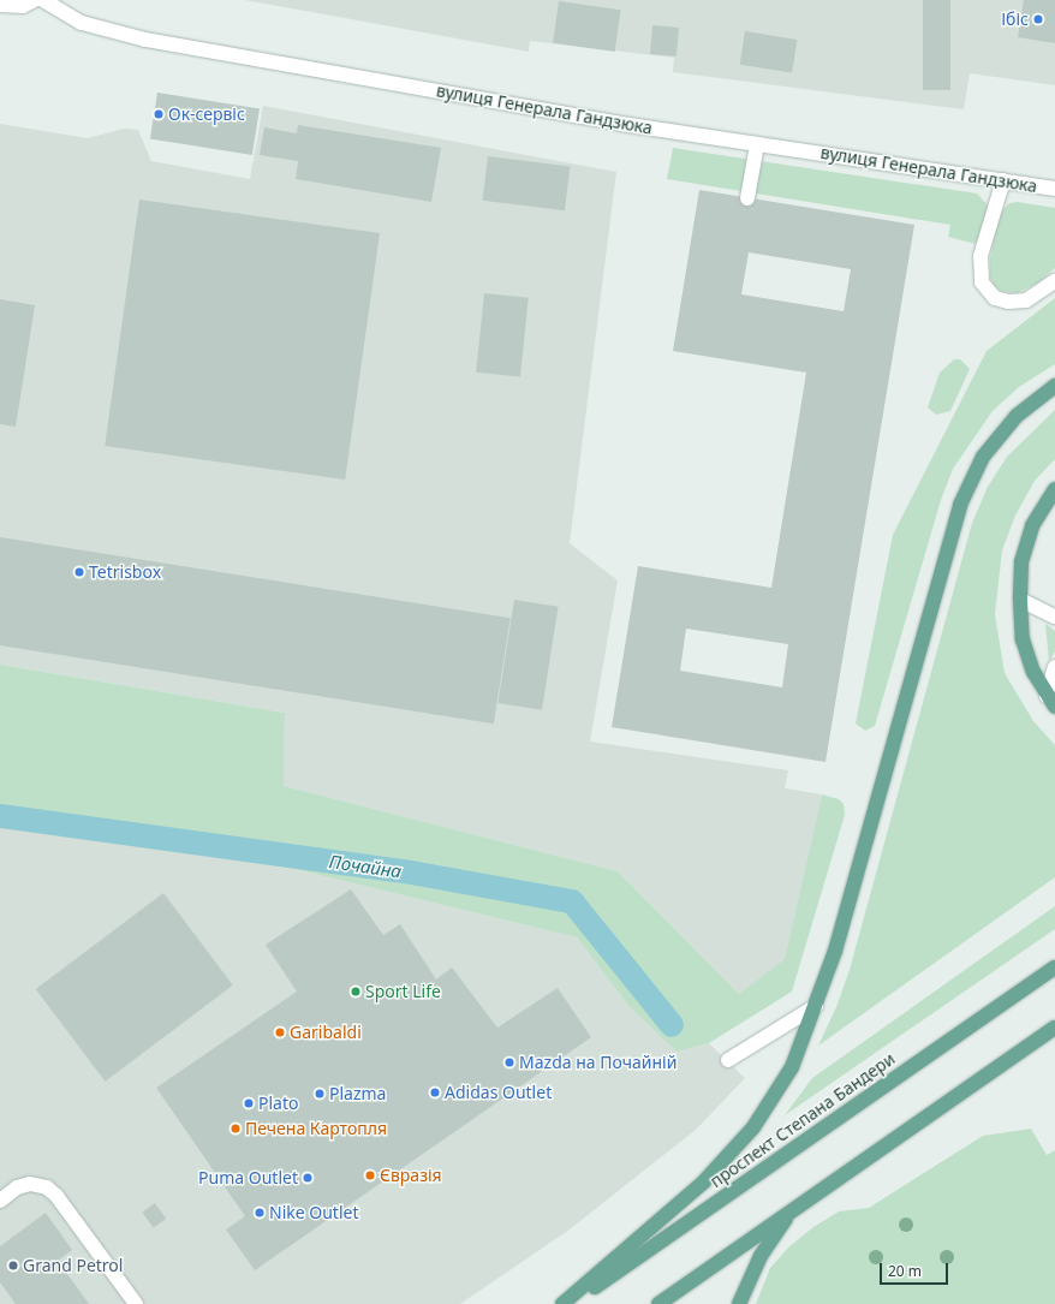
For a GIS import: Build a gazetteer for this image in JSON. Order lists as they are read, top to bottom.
{
  "streets": {
    "main road": ["проспект Степана Бандери"],
    "street": ["вулиця Генерала Гандзюка"]
  },
  "water": ["Почайна"],
  "places": [
    "Ібіс",
    "Ок-сервіс",
    "Tetrisbox",
    "Sport Life",
    "Garibaldi",
    "Mazda на Почайній",
    "Adidas Outlet",
    "Plazma",
    "Plato",
    "Печена Картопля",
    "Євразія",
    "Puma Outlet",
    "Nike Outlet",
    "Grand Petrol"
  ],
  "scale_bar": "20 m"
}
